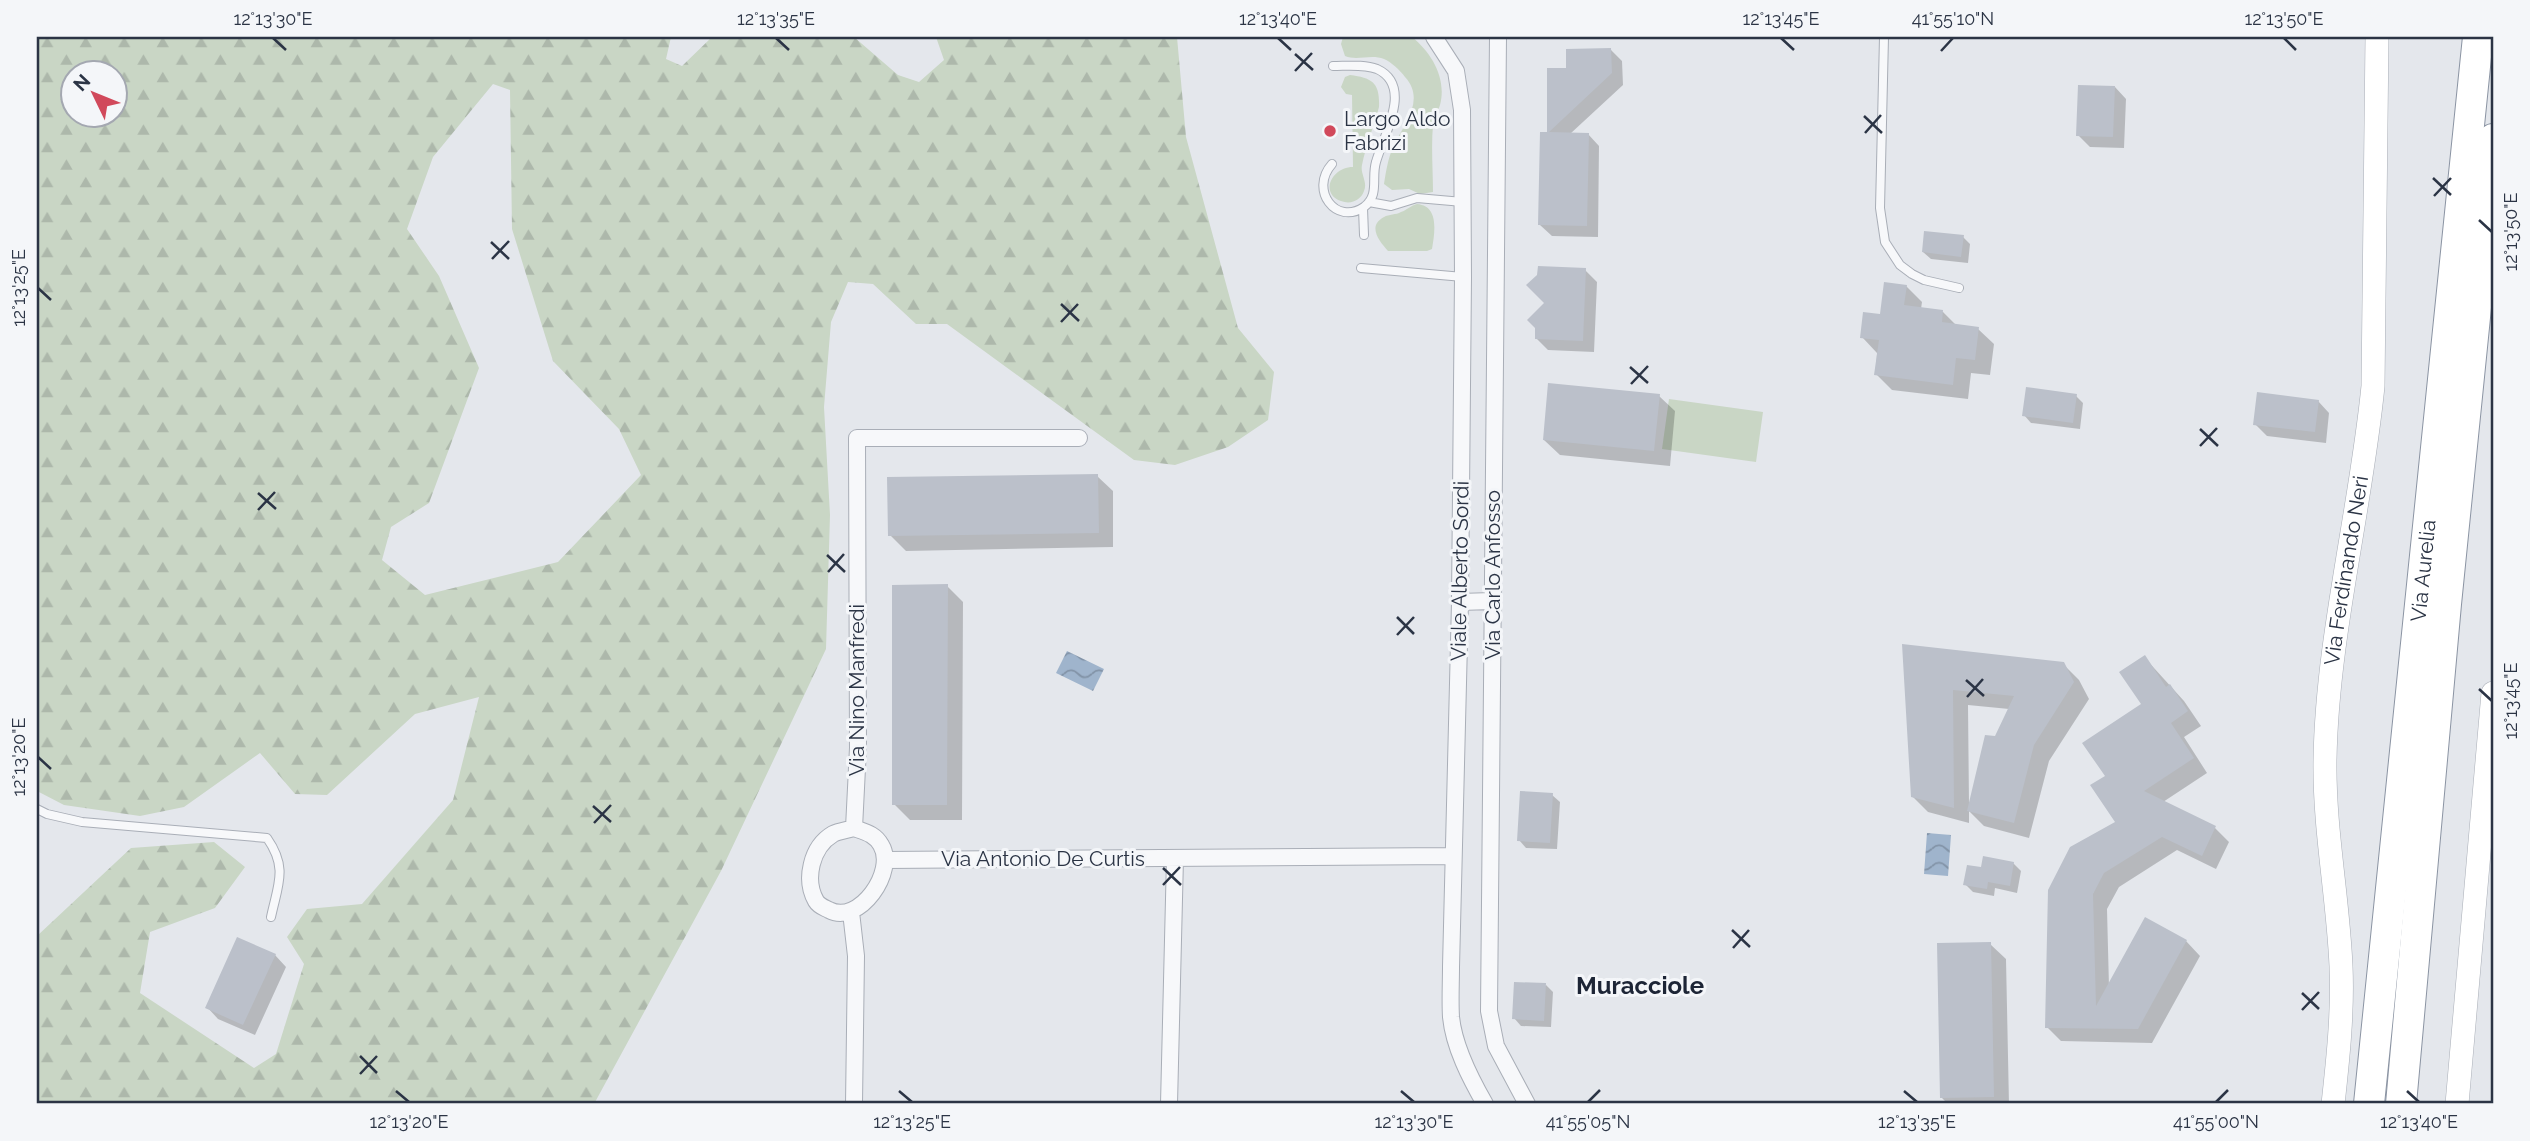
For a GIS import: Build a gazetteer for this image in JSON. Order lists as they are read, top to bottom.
{
  "streets": {
    "highway": ["Via Aurelia"],
    "street": [
      "Viale Alberto Sordi",
      "Via Ferdinando Neri",
      "Via Carlo Anfosso",
      "Via Nino Manfredi",
      "Via Antonio De Curtis"
    ]
  },
  "crossings": [
    ["Viale Alberto Sordi", "Via Antonio De Curtis"],
    ["Via Nino Manfredi", "Via Antonio De Curtis"]
  ],
  "districts": ["Muracciole"],
  "places": ["Largo Aldo Fabrizi"],
  "north": "top left",
  "coordinates": [
    "12°13'30\"E",
    "12°13'35\"E",
    "12°13'40\"E",
    "12°13'45\"E",
    "41°55'10\"N",
    "12°13'50\"E",
    "12°13'25\"E",
    "12°13'20\"E",
    "41°55'05\"N",
    "41°55'00\"N"
  ]
}
